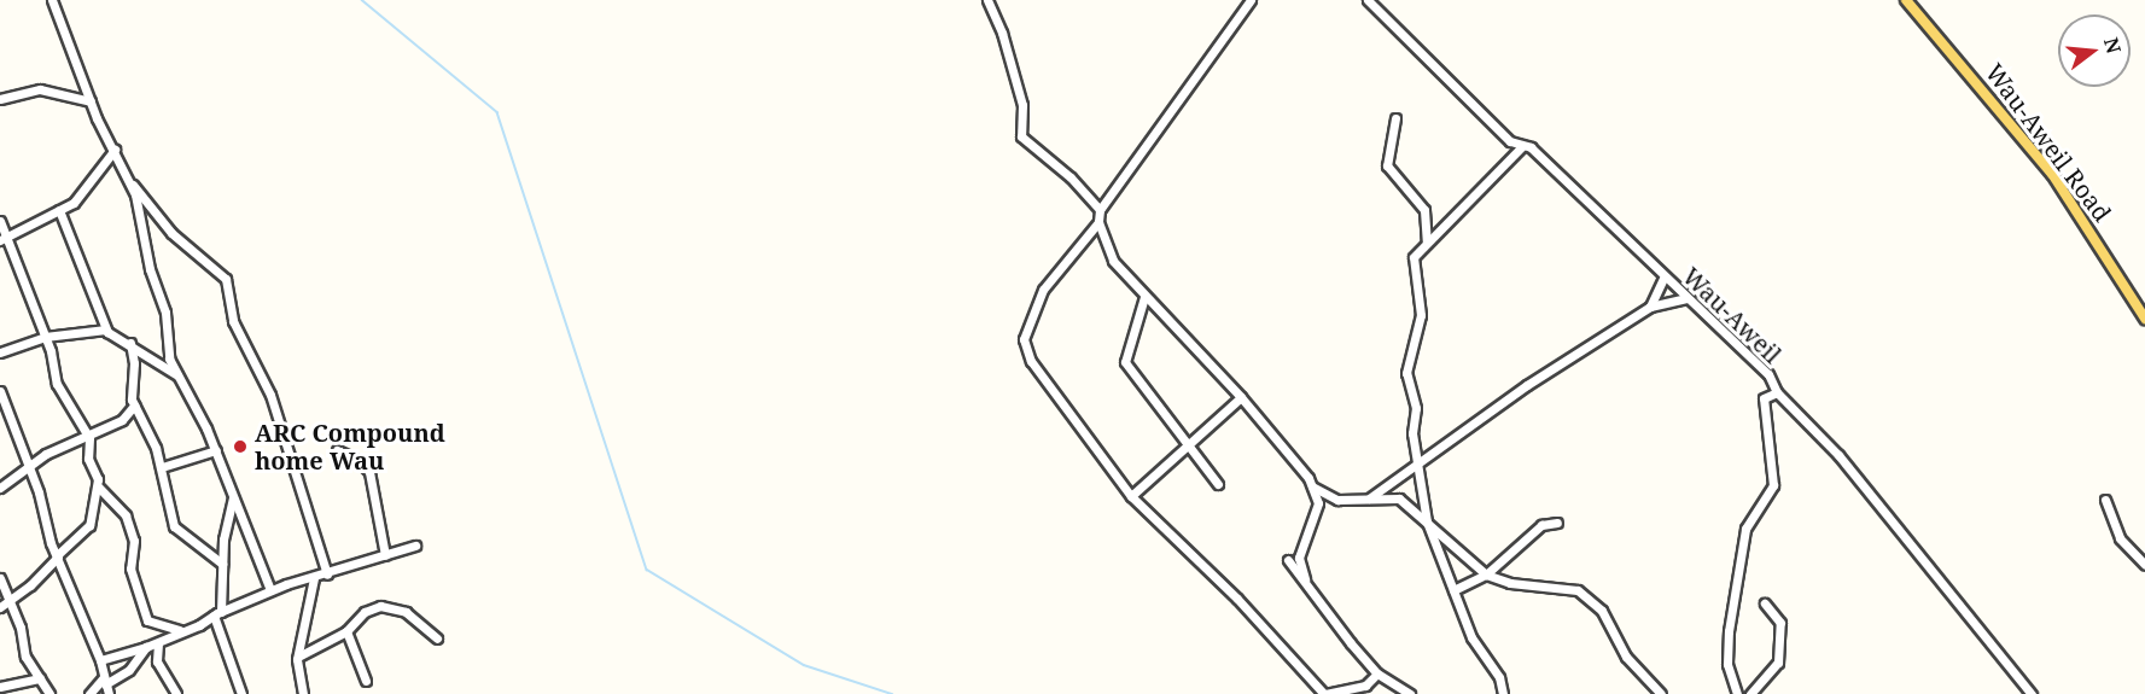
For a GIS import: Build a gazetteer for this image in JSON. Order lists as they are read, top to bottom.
{
  "streets": {
    "main road": ["Wau-Aweil Road"],
    "street": ["Wau-Aweil"]
  },
  "places": ["ARC Compound home Wau"],
  "north": "right"
}
